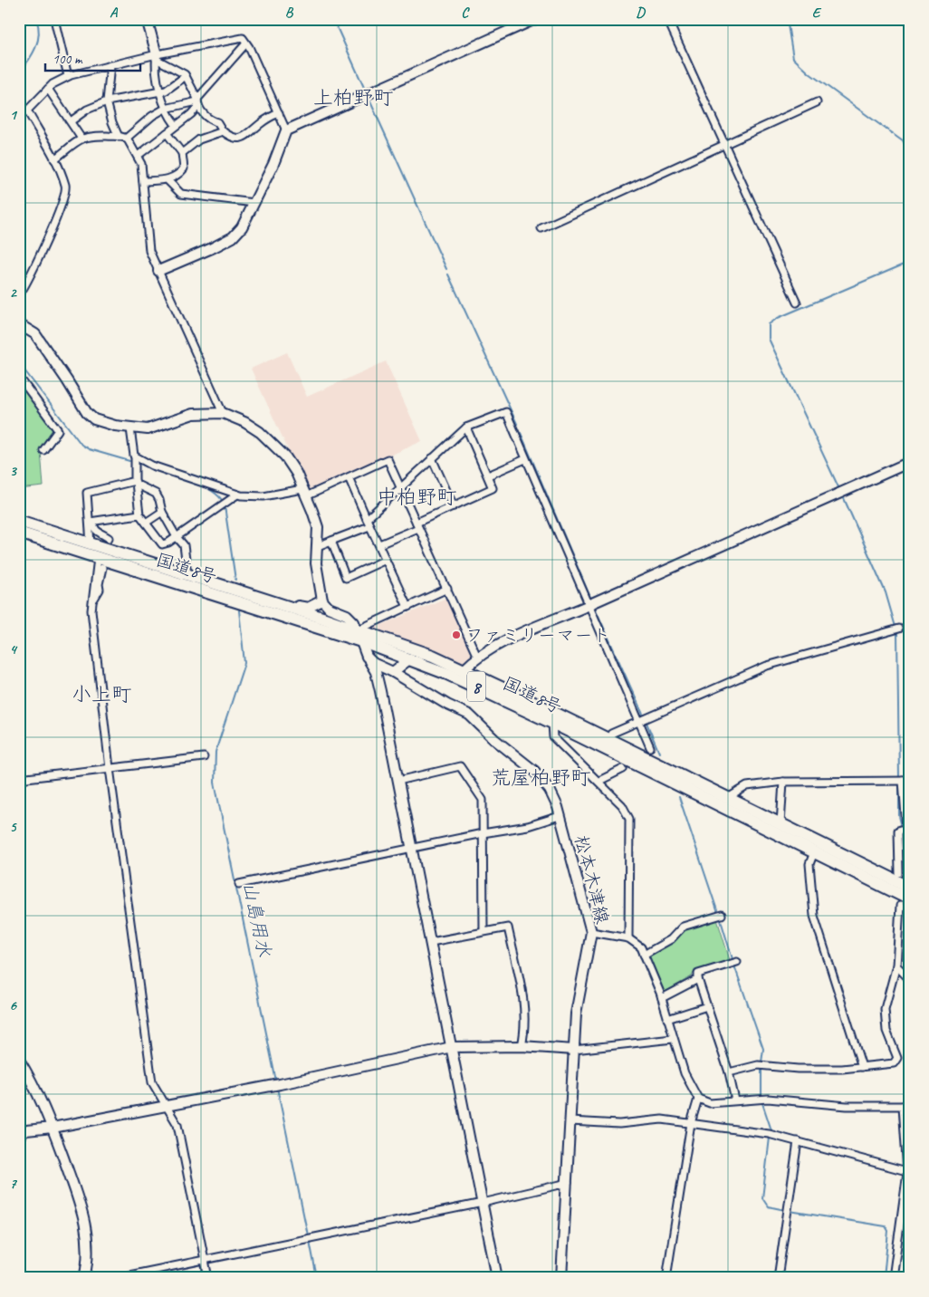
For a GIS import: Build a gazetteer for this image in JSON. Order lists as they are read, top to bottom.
{
  "streets": {
    "highway": ["国道8号", "8"],
    "street": ["松本木津線"]
  },
  "districts": [
    "上柏野町",
    "中柏野町",
    "小上町",
    "荒屋柏野町"
  ],
  "water": ["山島用水"],
  "places": ["ファミリーマート"],
  "scale_bar": "100 m",
  "grid": {
    "columns": [
      "A",
      "B",
      "C",
      "D",
      "E"
    ],
    "rows": [
      "1",
      "2",
      "3",
      "4",
      "5",
      "6",
      "7"
    ]
  }
}
